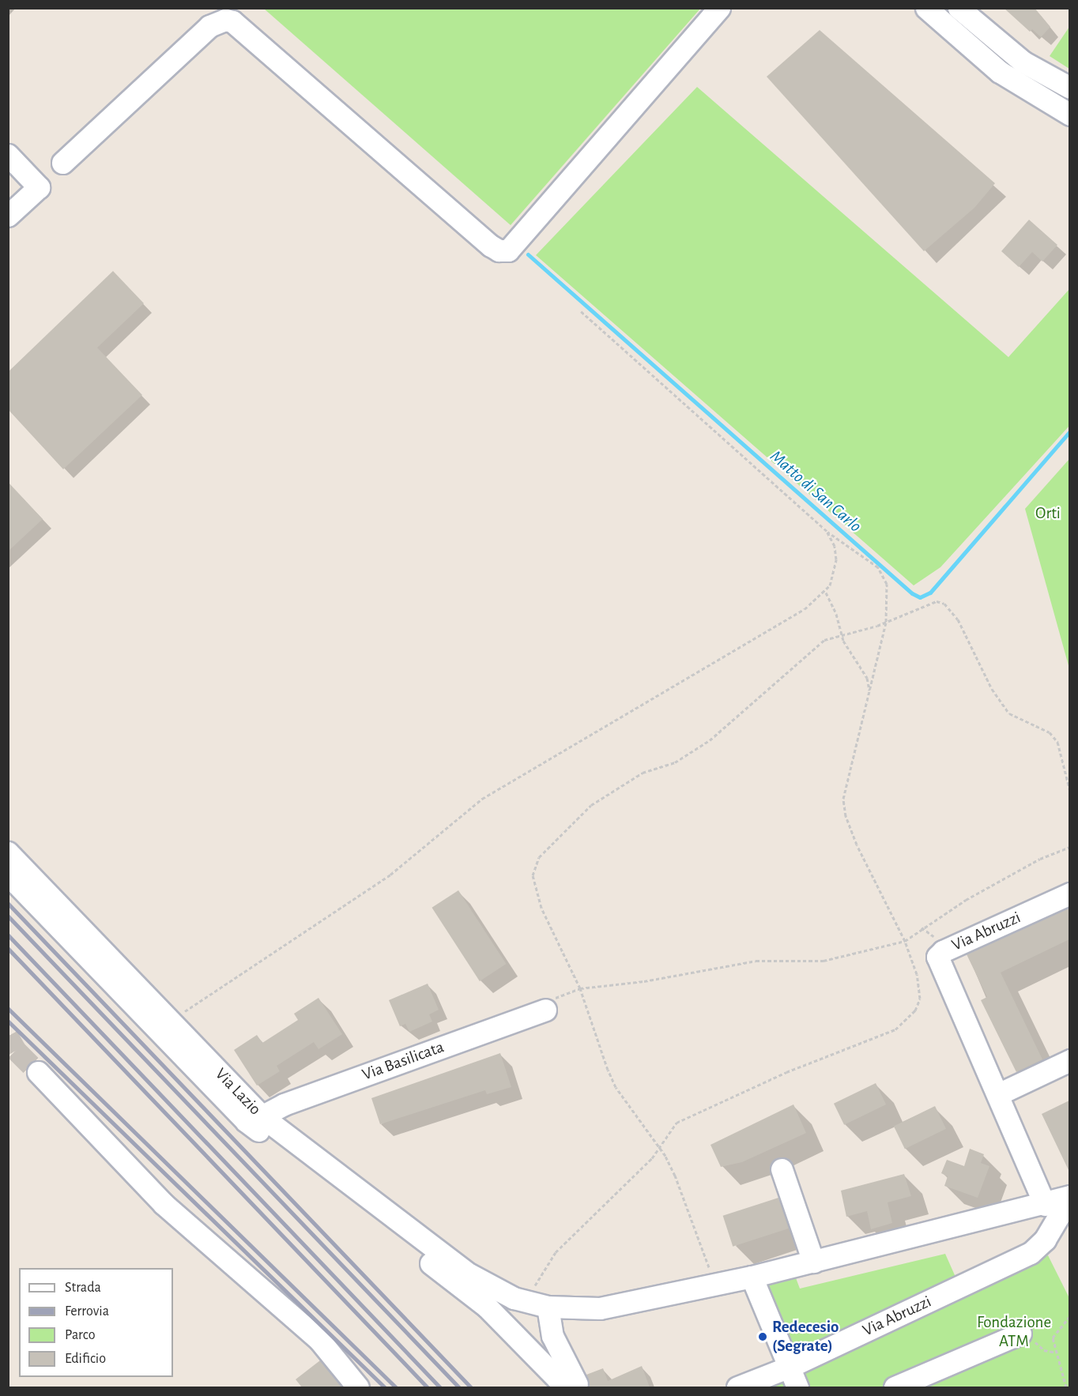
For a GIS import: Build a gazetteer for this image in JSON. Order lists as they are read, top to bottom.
{
  "streets": {
    "street": ["Via Abruzzi", "Via Basilicata", "Via Lazio"]
  },
  "crossings": [
    ["Via Abruzzi", "Via Lazio"],
    ["Via Basilicata", "Via Lazio"]
  ],
  "water": ["Matto di San Carlo"],
  "parks": ["Orti", "Fondazione ATM"],
  "places": ["Redecesio (Segrate)"],
  "legend": [
    "Strada",
    "Ferrovia",
    "Parco",
    "Edificio"
  ]
}
